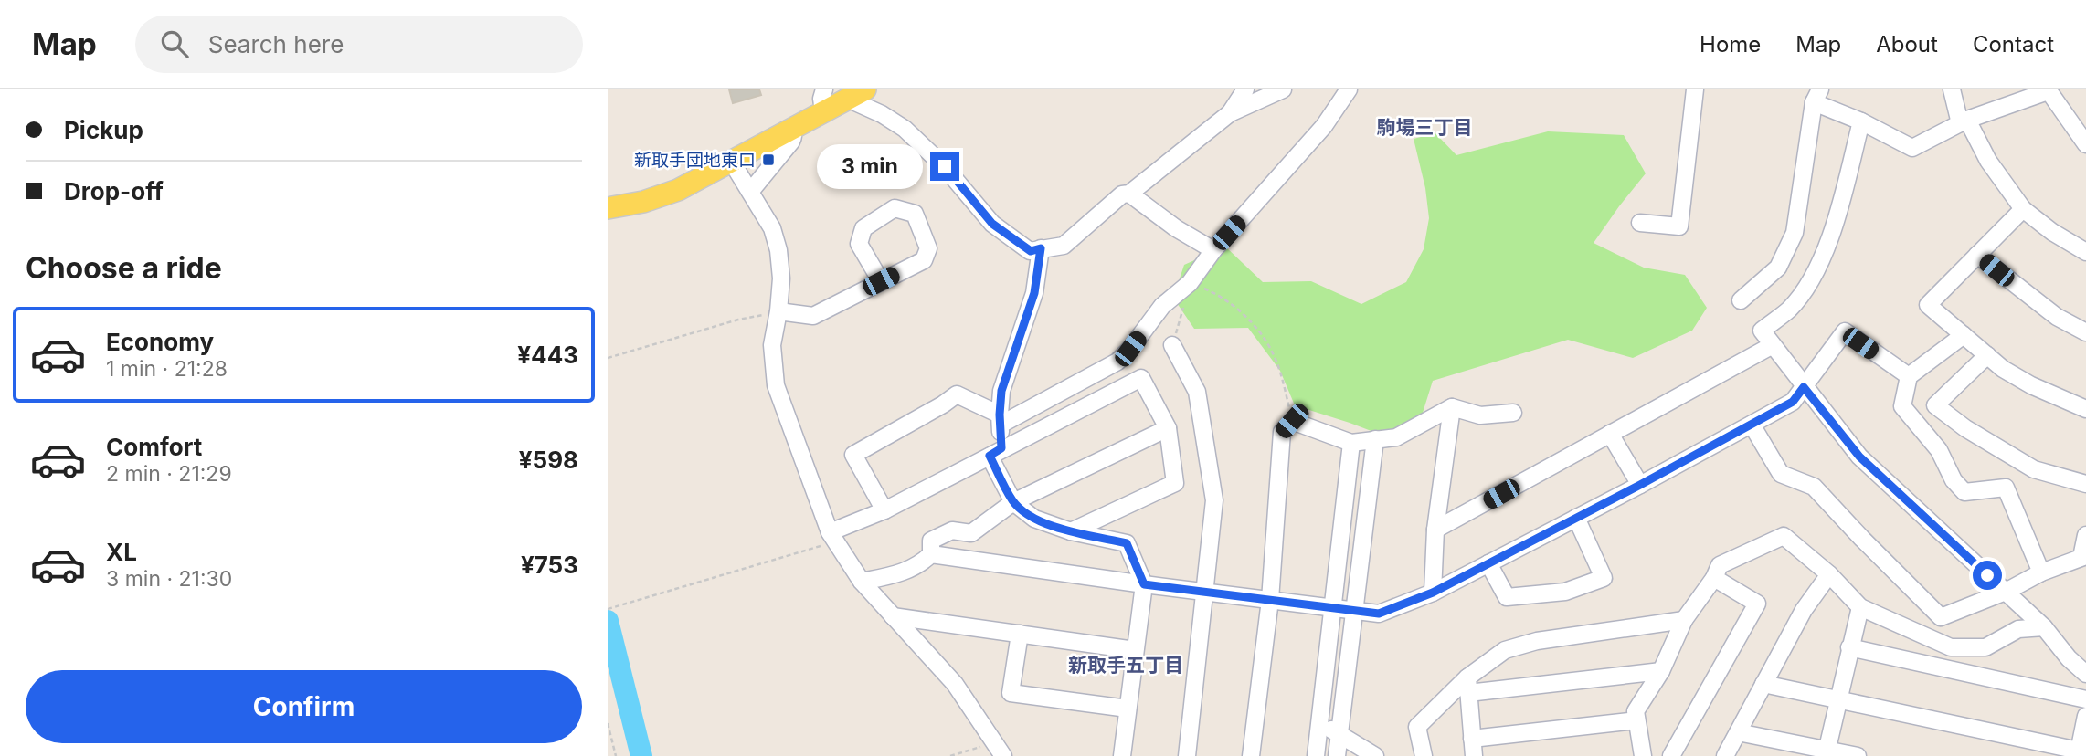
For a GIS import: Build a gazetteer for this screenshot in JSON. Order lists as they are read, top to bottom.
{
  "districts": ["駒場三丁目", "新取手五丁目"],
  "places": {
    "transit": ["新取手団地東口"]
  },
  "page": {
    "header": "Map",
    "search": "Search here",
    "nav": [
      "Home",
      "Map",
      "About",
      "Contact"
    ],
    "banner": ["Pickup", "Drop-off"],
    "bubble": "3 min",
    "heading": "Choose a ride",
    "list": [
      {
        "name": "Economy",
        "note": "1 min · 21:28",
        "value": "¥443"
      },
      {
        "name": "Comfort",
        "note": "2 min · 21:29",
        "value": "¥598"
      },
      {
        "name": "XL",
        "note": "3 min · 21:30",
        "value": "¥753"
      }
    ],
    "buttons": "Confirm"
  }
}
